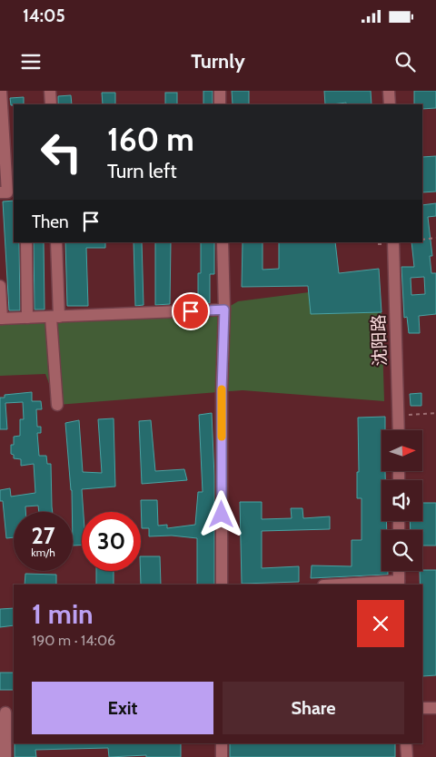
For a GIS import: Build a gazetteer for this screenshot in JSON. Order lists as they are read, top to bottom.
{
  "streets": {
    "street": ["沈阳路"]
  },
  "north": "right",
  "page": {
    "status": "14:05",
    "header": "Turnly",
    "turn": ["160 m", "Turn left"],
    "then": "Then",
    "speed": "27 km/h",
    "limit": "30",
    "heading": ["1 min", "190 m · 14:06"],
    "buttons": ["Exit", "Share"]
  }
}
